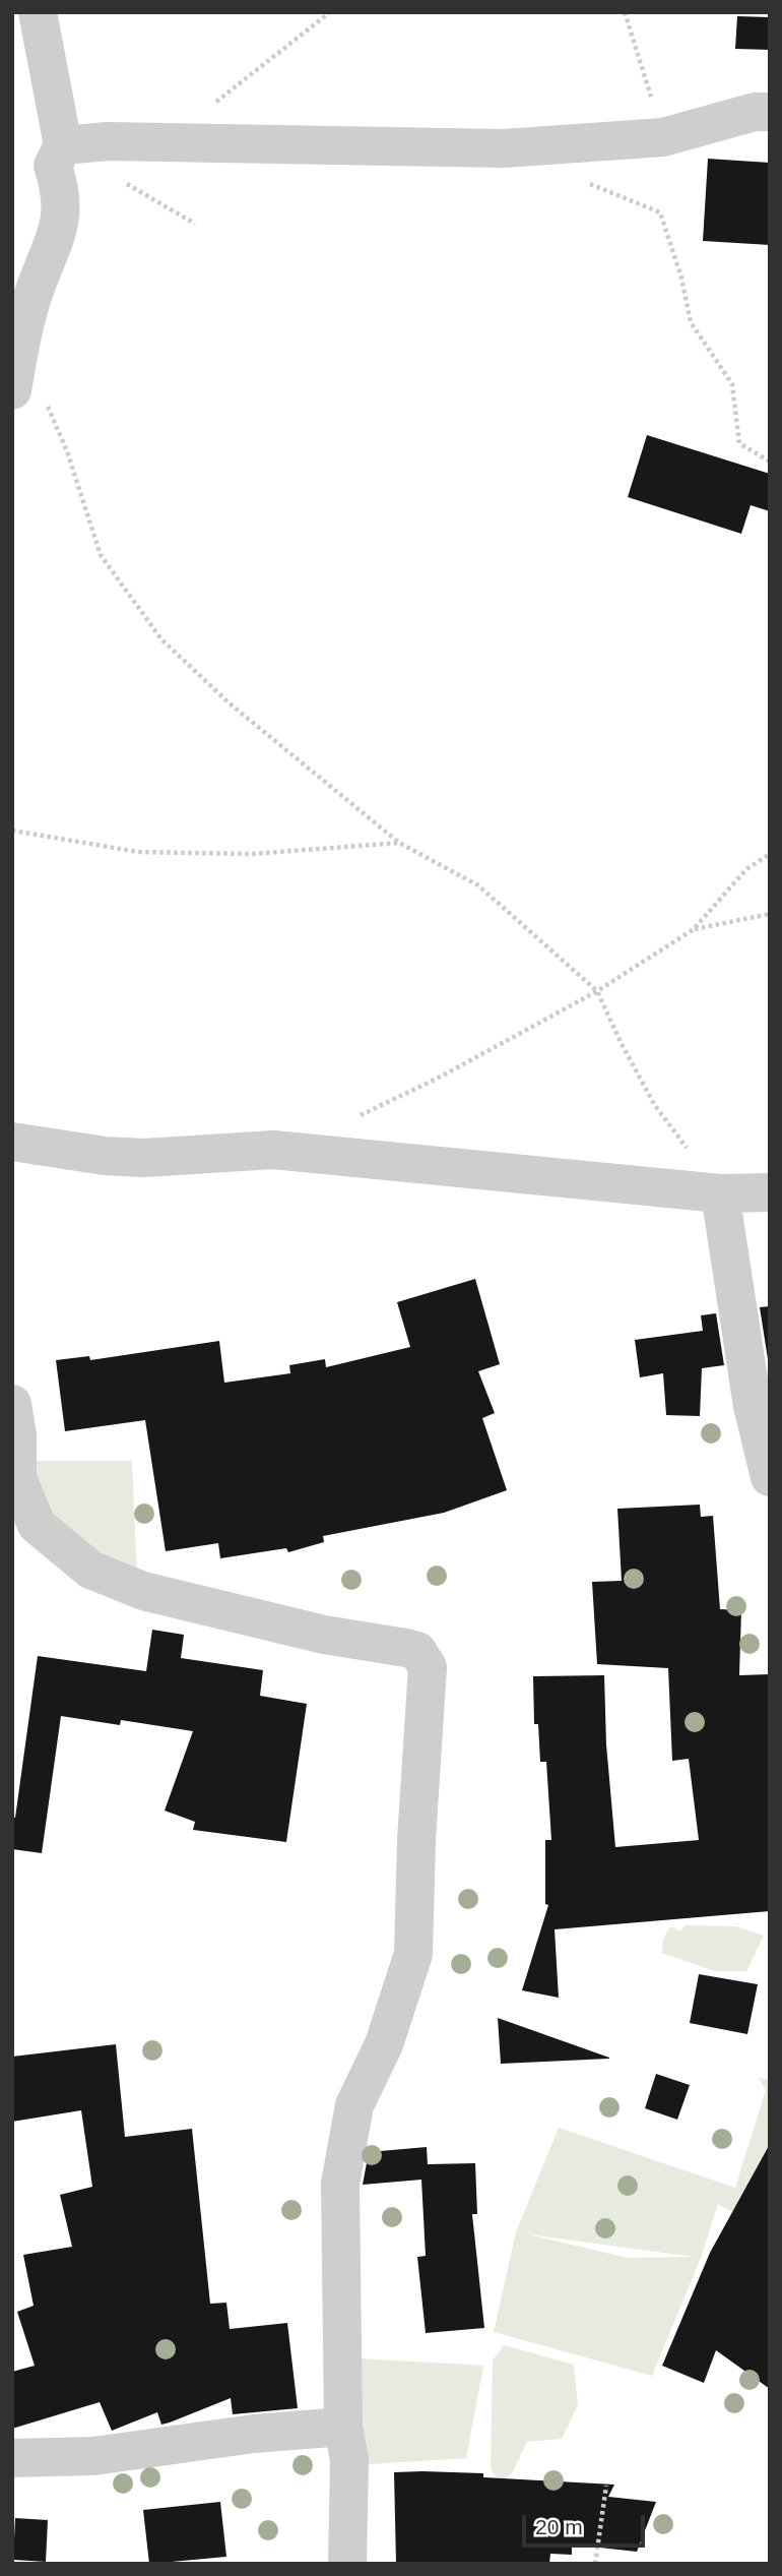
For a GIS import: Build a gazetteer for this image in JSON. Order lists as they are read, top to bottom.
{
  "scale_bar": "20 m"
}
